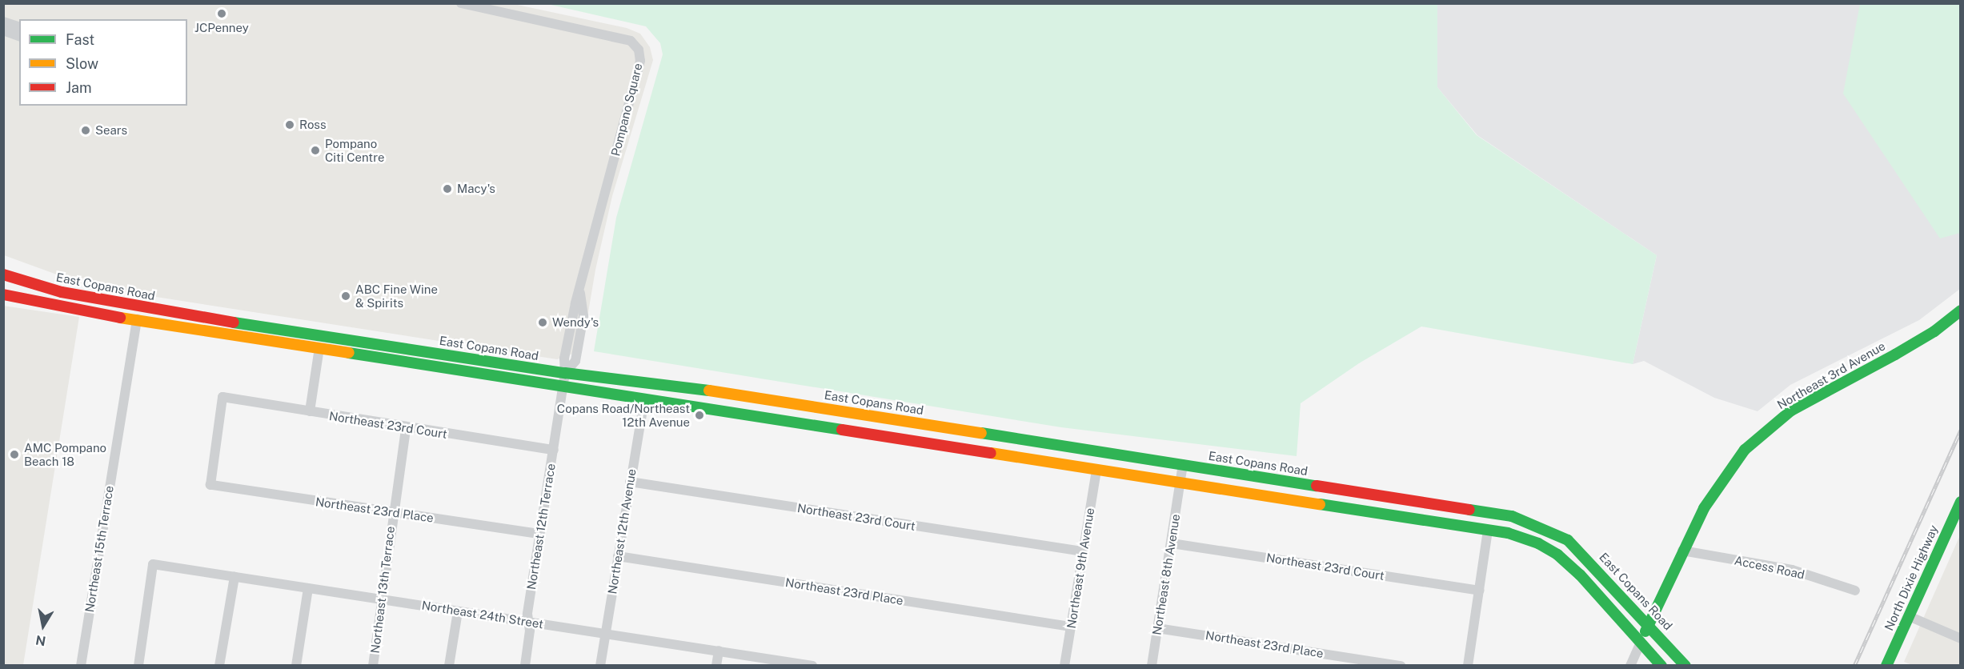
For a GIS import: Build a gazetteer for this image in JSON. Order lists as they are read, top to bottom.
{
  "streets": {
    "main road": ["East Copans Road", "Northeast 3rd Avenue", "North Dixie Highway"],
    "street": [
      "Pompano Square",
      "Northeast 23rd Court",
      "Northeast 23rd Place",
      "Northeast 12th Terrace",
      "Northeast 12th Avenue",
      "Northeast 15th Terrace",
      "Access Road",
      "Northeast 9th Avenue",
      "Northeast 8th Avenue",
      "Northeast 13th Terrace",
      "Northeast 24th Street"
    ]
  },
  "crossings": [
    ["Pompano Square", "East Copans Road"],
    ["Pompano Square", "Northeast 12th Terrace"],
    ["East Copans Road", "Northeast 3rd Avenue"],
    ["East Copans Road", "Northeast 8th Avenue"],
    ["Northeast 3rd Avenue", "Access Road"],
    ["Northeast 23rd Court", "Northeast 23rd Place"],
    ["Northeast 23rd Court", "Northeast 12th Terrace"],
    ["Northeast 23rd Court", "Northeast 12th Avenue"],
    ["Northeast 23rd Court", "Northeast 9th Avenue"],
    ["Northeast 23rd Court", "Northeast 8th Avenue"],
    ["Northeast 23rd Court", "Northeast 13th Terrace"],
    ["Northeast 23rd Place", "Northeast 12th Terrace"],
    ["Northeast 23rd Place", "Northeast 12th Avenue"],
    ["Northeast 23rd Place", "Northeast 9th Avenue"],
    ["Northeast 23rd Place", "Northeast 8th Avenue"],
    ["Northeast 23rd Place", "Northeast 13th Terrace"],
    ["Northeast 12th Terrace", "Northeast 24th Street"],
    ["Northeast 12th Avenue", "Northeast 24th Street"],
    ["Northeast 13th Terrace", "Northeast 24th Street"]
  ],
  "places": [
    "JCPenney",
    "Ross",
    "Sears",
    "Pompano Citi Centre",
    "Macy's",
    "ABC Fine Wine & Spirits",
    "Wendy's",
    "Copans Road/Northeast 12th Avenue",
    "AMC Pompano Beach 18"
  ],
  "legend": ["Fast", "Slow", "Jam"],
  "north": "bottom"
}
